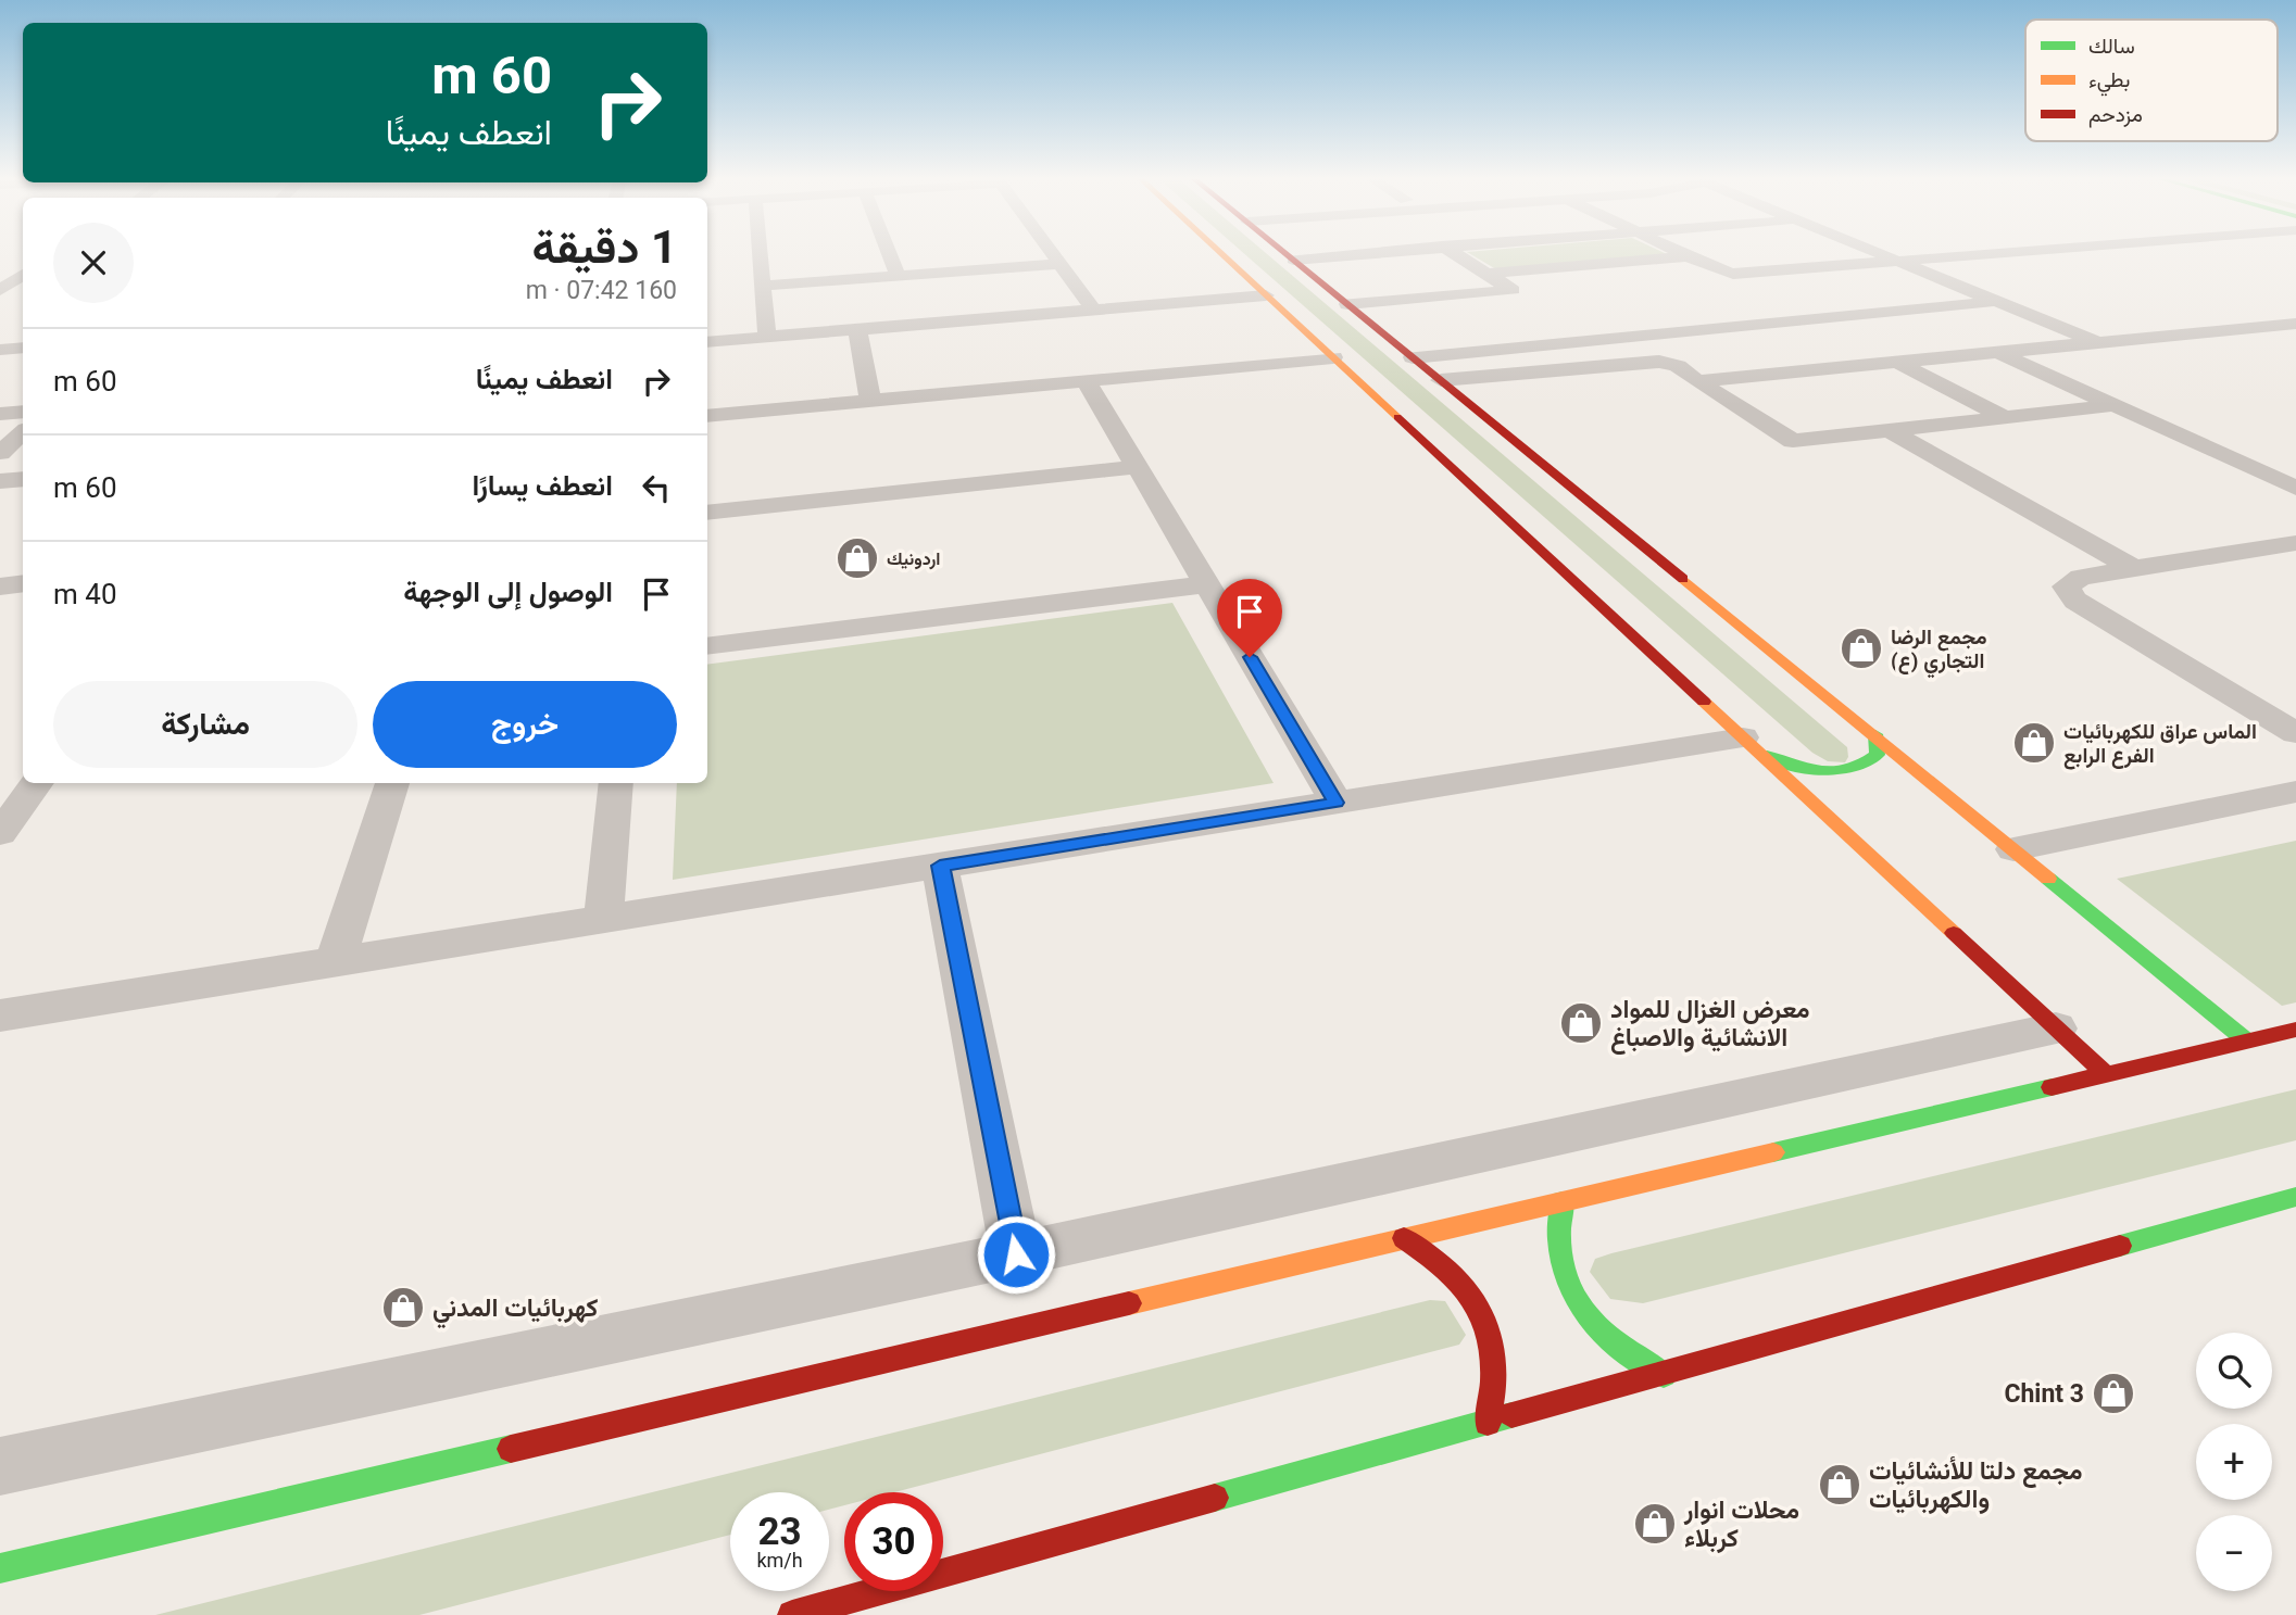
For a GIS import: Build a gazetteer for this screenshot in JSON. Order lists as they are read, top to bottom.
{
  "places": {
    "shop": [
      "اردونيك",
      "مجمع الرضا (ع) التجاري",
      "الماس عراق للكهربائيات الفرع الرابع",
      "معرض الغزال للمواد الانشائية والاصباغ",
      "كهربائيات المدني",
      "Chint 3",
      "مجمع دلتا للأنشائيات والكهربائيات",
      "محلات انوار كربلاء"
    ]
  },
  "legend": ["سالك", "بطيء", "مزدحم"],
  "page": {
    "turn": ["60 m", "انعطف يمينًا"],
    "heading": ["1 دقيقة", "160 m · 07:42"],
    "list": [
      {
        "name": "انعطف يمينًا",
        "value": "60 m"
      },
      {
        "name": "انعطف يسارًا",
        "value": "60 m"
      },
      {
        "name": "الوصول إلى الوجهة",
        "value": "40 m"
      }
    ],
    "buttons": ["خروج", "مشاركة"],
    "map_buttons": ["+", "−"],
    "speed": "23 km/h",
    "limit": "30"
  }
}
